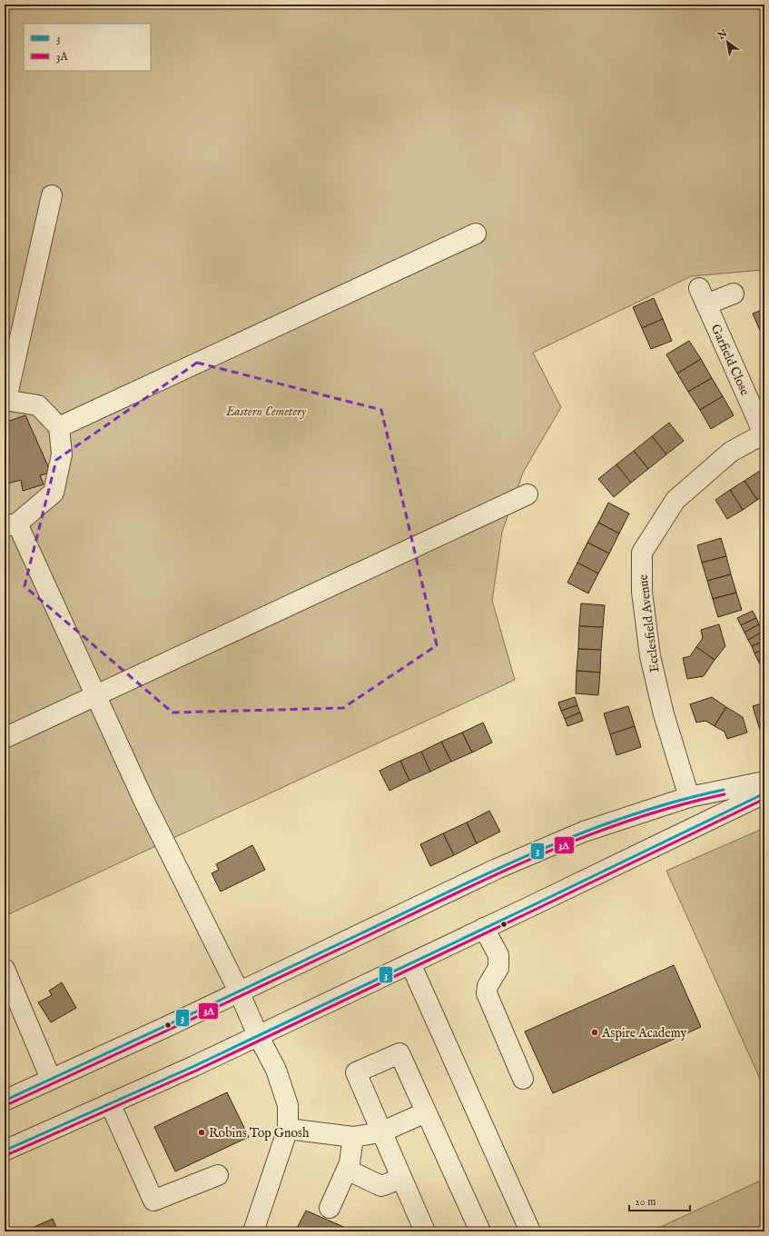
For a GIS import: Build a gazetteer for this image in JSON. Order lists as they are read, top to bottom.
{
  "streets": {
    "street": ["Garfield Close", "Ecclesfield Avenue"]
  },
  "crossings": [
    ["Garfield Close", "Ecclesfield Avenue"]
  ],
  "parks": ["Eastern Cemetery"],
  "places": ["Aspire Academy", "Robins Top Gnosh"],
  "lines": ["transit line 3", "transit line 3A"],
  "legend": ["3", "3A"],
  "scale_bar": "20 m",
  "north": "top left"
}
